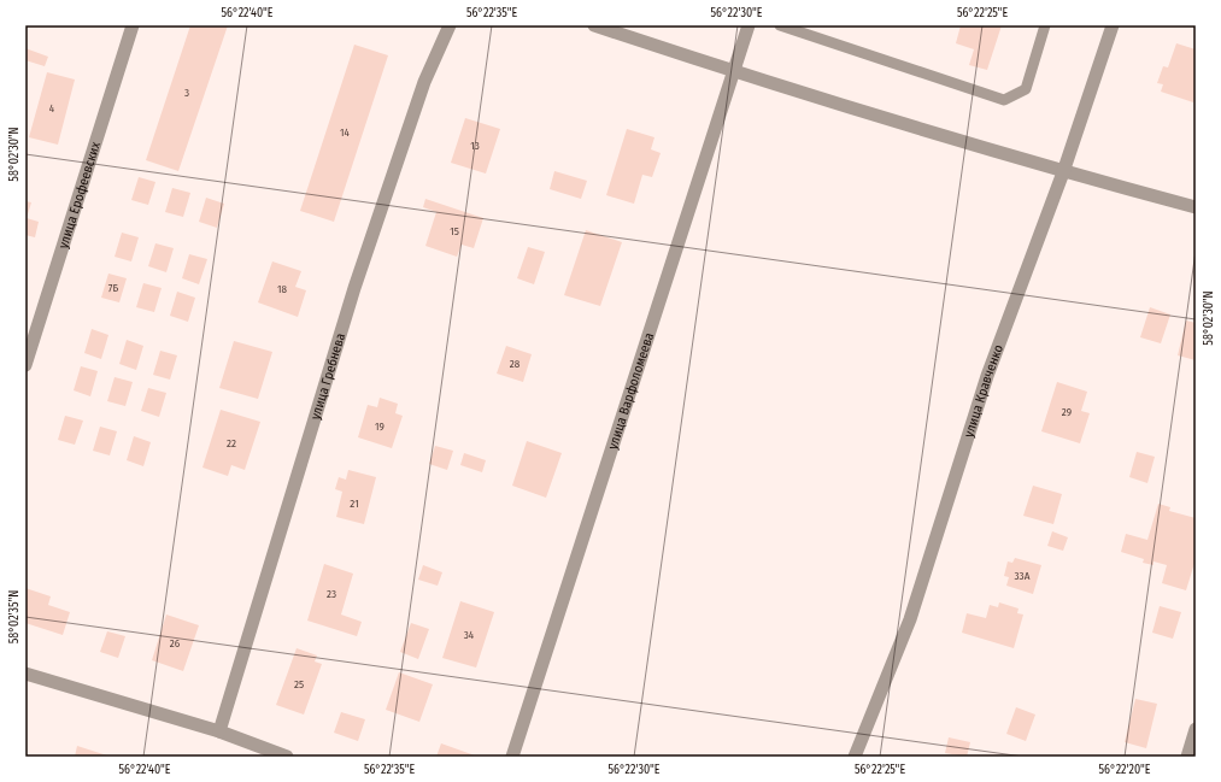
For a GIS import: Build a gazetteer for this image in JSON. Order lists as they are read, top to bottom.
{
  "streets": {
    "street": [
      "улица Ерофеевских",
      "улица Гребнева",
      "улица Варфоломеева",
      "улица Кравченко"
    ]
  },
  "house_numbers": [
    "3",
    "4",
    "14",
    "13",
    "15",
    "7Б",
    "18",
    "28",
    "29",
    "19",
    "22",
    "21",
    "33А",
    "23",
    "34",
    "26",
    "25"
  ],
  "coordinates": [
    "56°22'40\"E",
    "56°22'35\"E",
    "56°22'30\"E",
    "56°22'25\"E",
    "58°02'30\"N",
    "58°02'35\"N",
    "56°22'20\"E"
  ]
}
